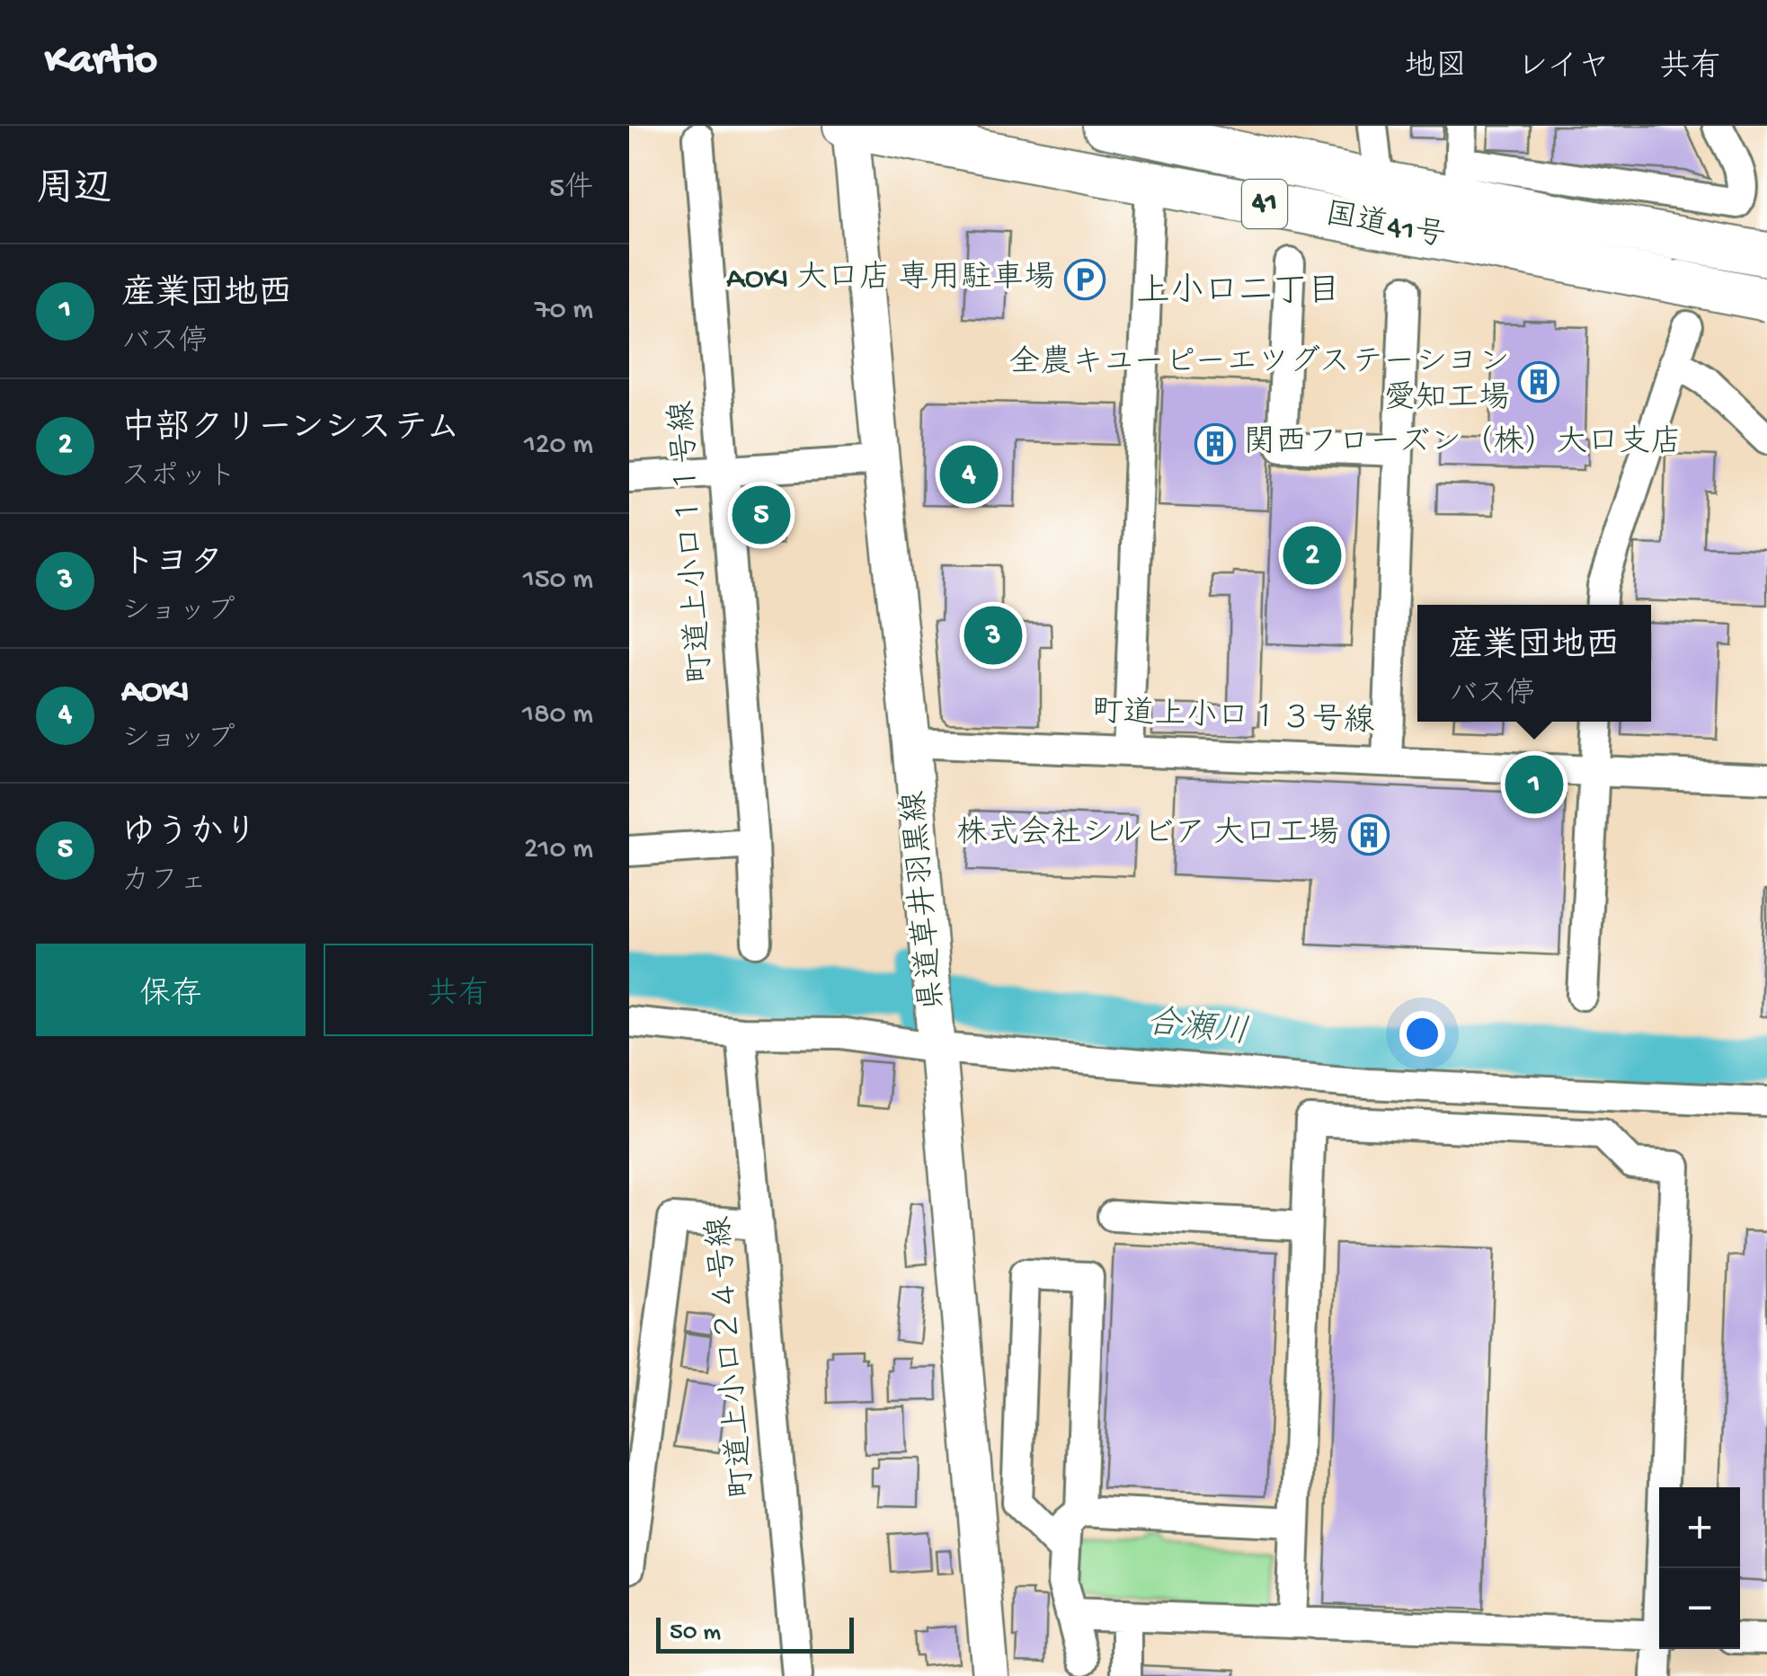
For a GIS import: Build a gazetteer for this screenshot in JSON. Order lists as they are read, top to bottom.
{
  "streets": {
    "highway": ["41", "国道41号"],
    "main road": ["県道草井羽黒線"],
    "street": ["町道上小口１１号線", "町道上小口１３号線", "町道上小口２４号線"]
  },
  "crossings": [
    ["国道41号", "県道草井羽黒線"],
    ["町道上小口１３号線", "県道草井羽黒線"]
  ],
  "districts": ["上小口二丁目"],
  "water": ["合瀬川"],
  "places": {
    "parking": ["AOKI 大口店 専用駐車場"],
    "building": ["全農キユーピーエツグステーシヨン 愛知工場", "関西フローズン（株）大口支店", "株式会社シルビア 大口工場"]
  },
  "scale_bar": "50 m",
  "page": {
    "header": "Kartio",
    "nav": ["地図", "レイヤ", "共有"],
    "heading": ["周辺", "5件"],
    "list": [
      {
        "mark": "1",
        "name": "産業団地西",
        "note": "バス停",
        "value": "70 m"
      },
      {
        "mark": "2",
        "name": "中部クリーンシステム",
        "note": "スポット",
        "value": "120 m"
      },
      {
        "mark": "3",
        "name": "トヨタ",
        "note": "ショップ",
        "value": "150 m"
      },
      {
        "mark": "4",
        "name": "AOKI",
        "note": "ショップ",
        "value": "180 m"
      },
      {
        "mark": "5",
        "name": "ゆうかり",
        "note": "カフェ",
        "value": "210 m"
      }
    ],
    "pins": [
      "4",
      "5",
      "2",
      "3",
      "1"
    ],
    "popup": ["産業団地西", "バス停"],
    "buttons": ["保存", "共有"],
    "map_buttons": ["+", "−"],
    "scale": "50 m"
  }
}
